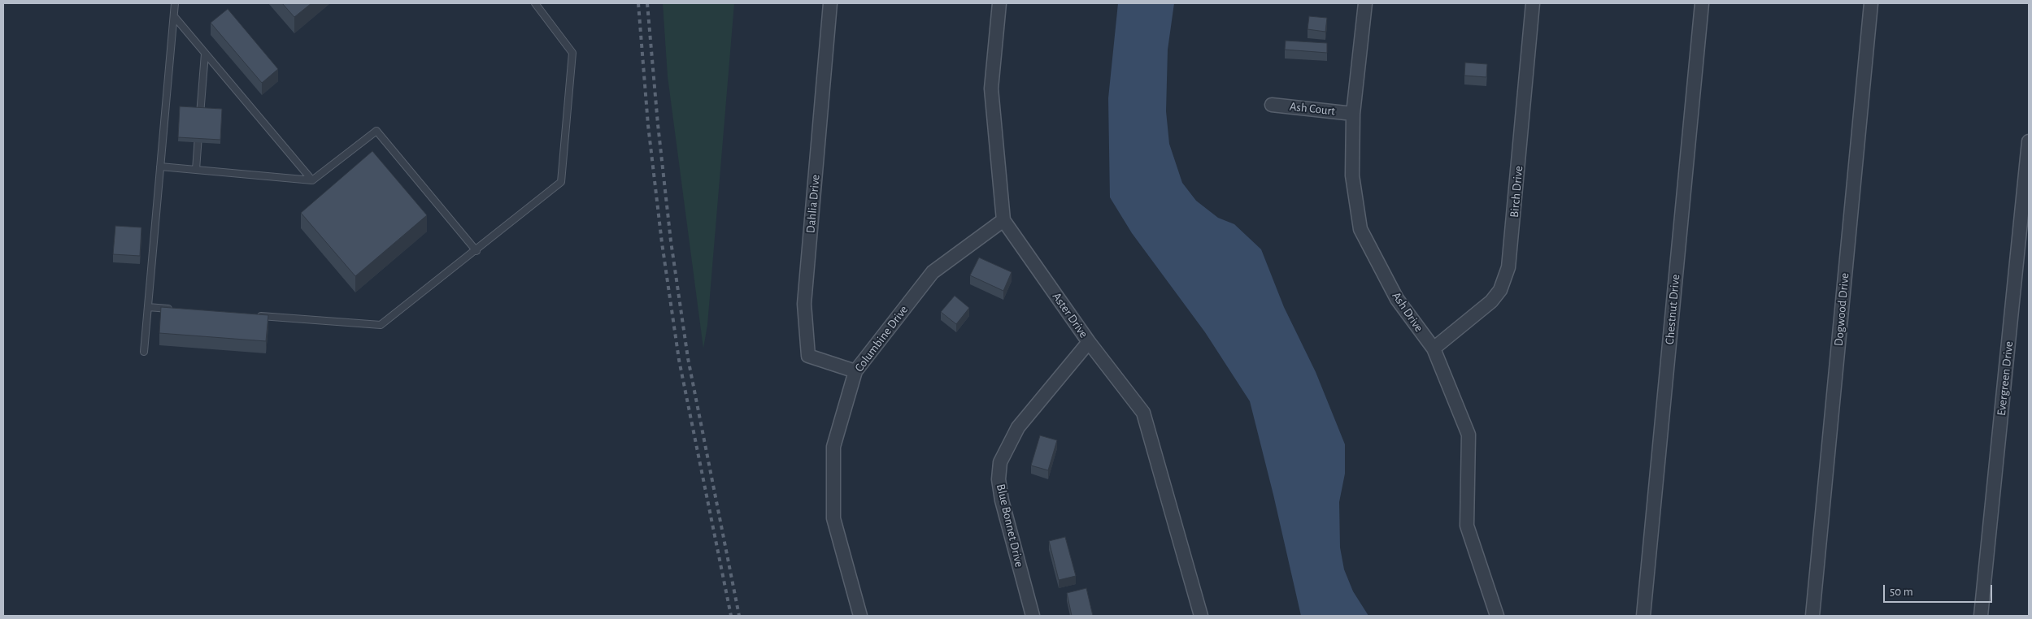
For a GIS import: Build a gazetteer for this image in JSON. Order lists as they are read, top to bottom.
{
  "streets": {
    "street": [
      "Ash Court",
      "Birch Drive",
      "Dahlia Drive",
      "Chestnut Drive",
      "Dogwood Drive",
      "Ash Drive",
      "Aster Drive",
      "Columbine Drive",
      "Evergreen Drive",
      "Blue Bonnet Drive"
    ]
  },
  "crossings": [
    ["Ash Court", "Ash Drive"],
    ["Birch Drive", "Ash Drive"],
    ["Dahlia Drive", "Columbine Drive"],
    ["Aster Drive", "Columbine Drive"],
    ["Aster Drive", "Blue Bonnet Drive"]
  ],
  "scale_bar": "50 m"
}
